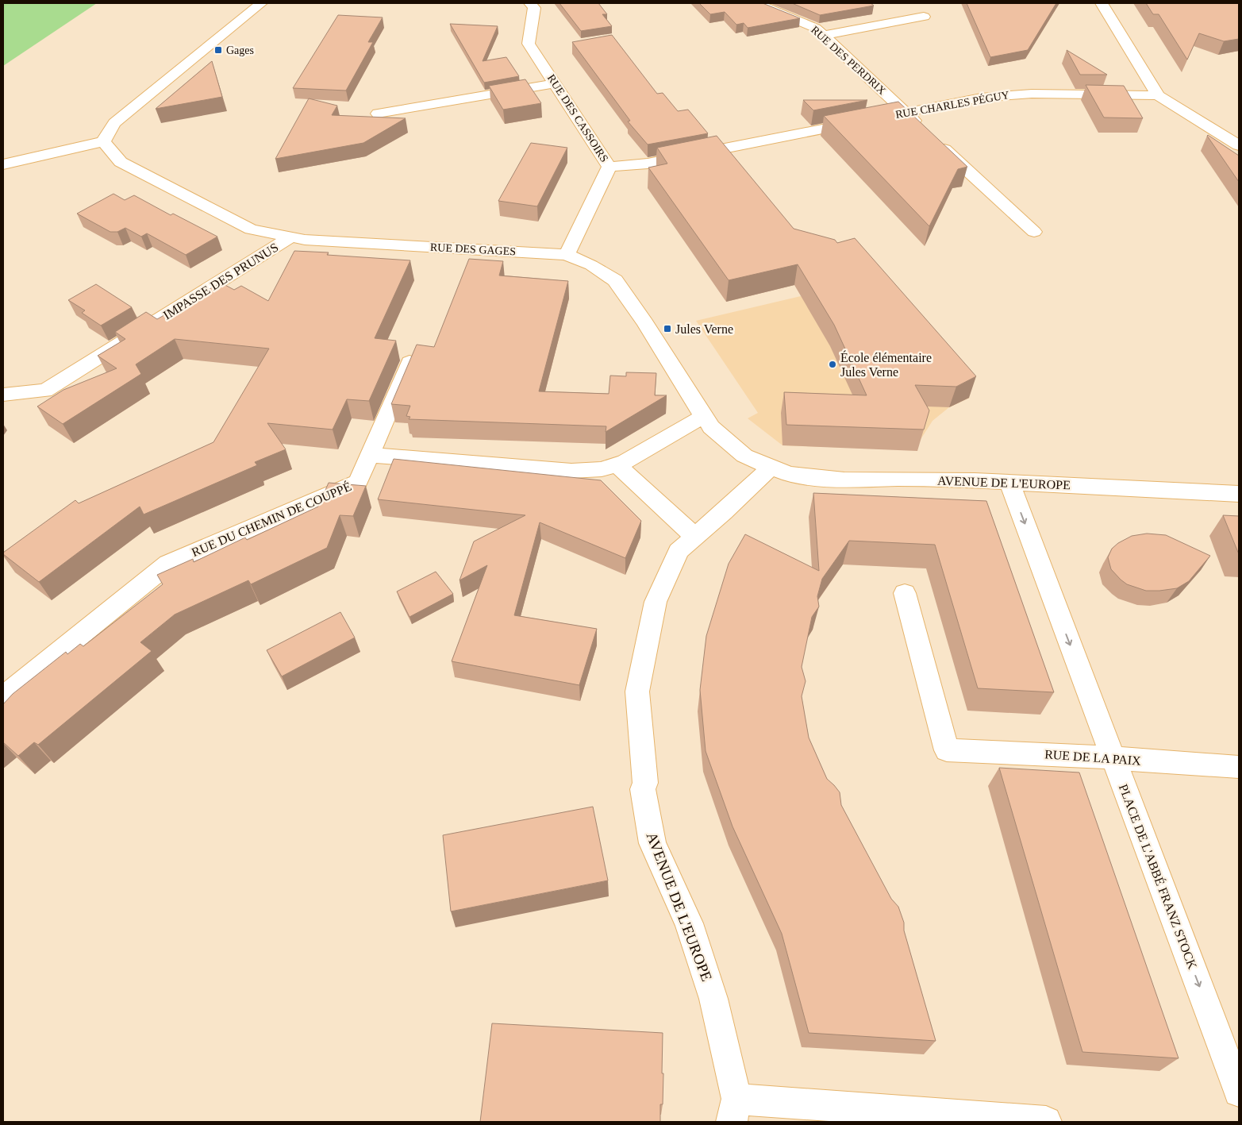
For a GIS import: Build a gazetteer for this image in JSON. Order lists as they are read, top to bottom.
{
  "streets": {
    "street": [
      "RUE DES PERDRIX",
      "RUE CHARLES PÉGUY",
      "RUE DES CASSOIRS",
      "RUE DES GAGES",
      "IMPASSE DES PRUNUS",
      "AVENUE DE L'EUROPE",
      "RUE DU CHEMIN DE COUPPÉ",
      "RUE DE LA PAIX",
      "PLACE DE L'ABBÉ FRANZ STOCK"
    ]
  },
  "crossings": [
    ["RUE DES PERDRIX", "RUE CHARLES PÉGUY"],
    ["RUE CHARLES PÉGUY", "RUE DES CASSOIRS"],
    ["RUE DES CASSOIRS", "RUE DES GAGES"],
    ["RUE DES GAGES", "IMPASSE DES PRUNUS"],
    ["RUE DES GAGES", "AVENUE DE L'EUROPE"],
    ["AVENUE DE L'EUROPE", "PLACE DE L'ABBÉ FRANZ STOCK"],
    ["RUE DE LA PAIX", "PLACE DE L'ABBÉ FRANZ STOCK"]
  ],
  "one_way": ["PLACE DE L'ABBÉ FRANZ STOCK"],
  "places": {
    "transit": ["Gages", "Jules Verne"],
    "other": ["École élémentaire Jules Verne"]
  }
}
